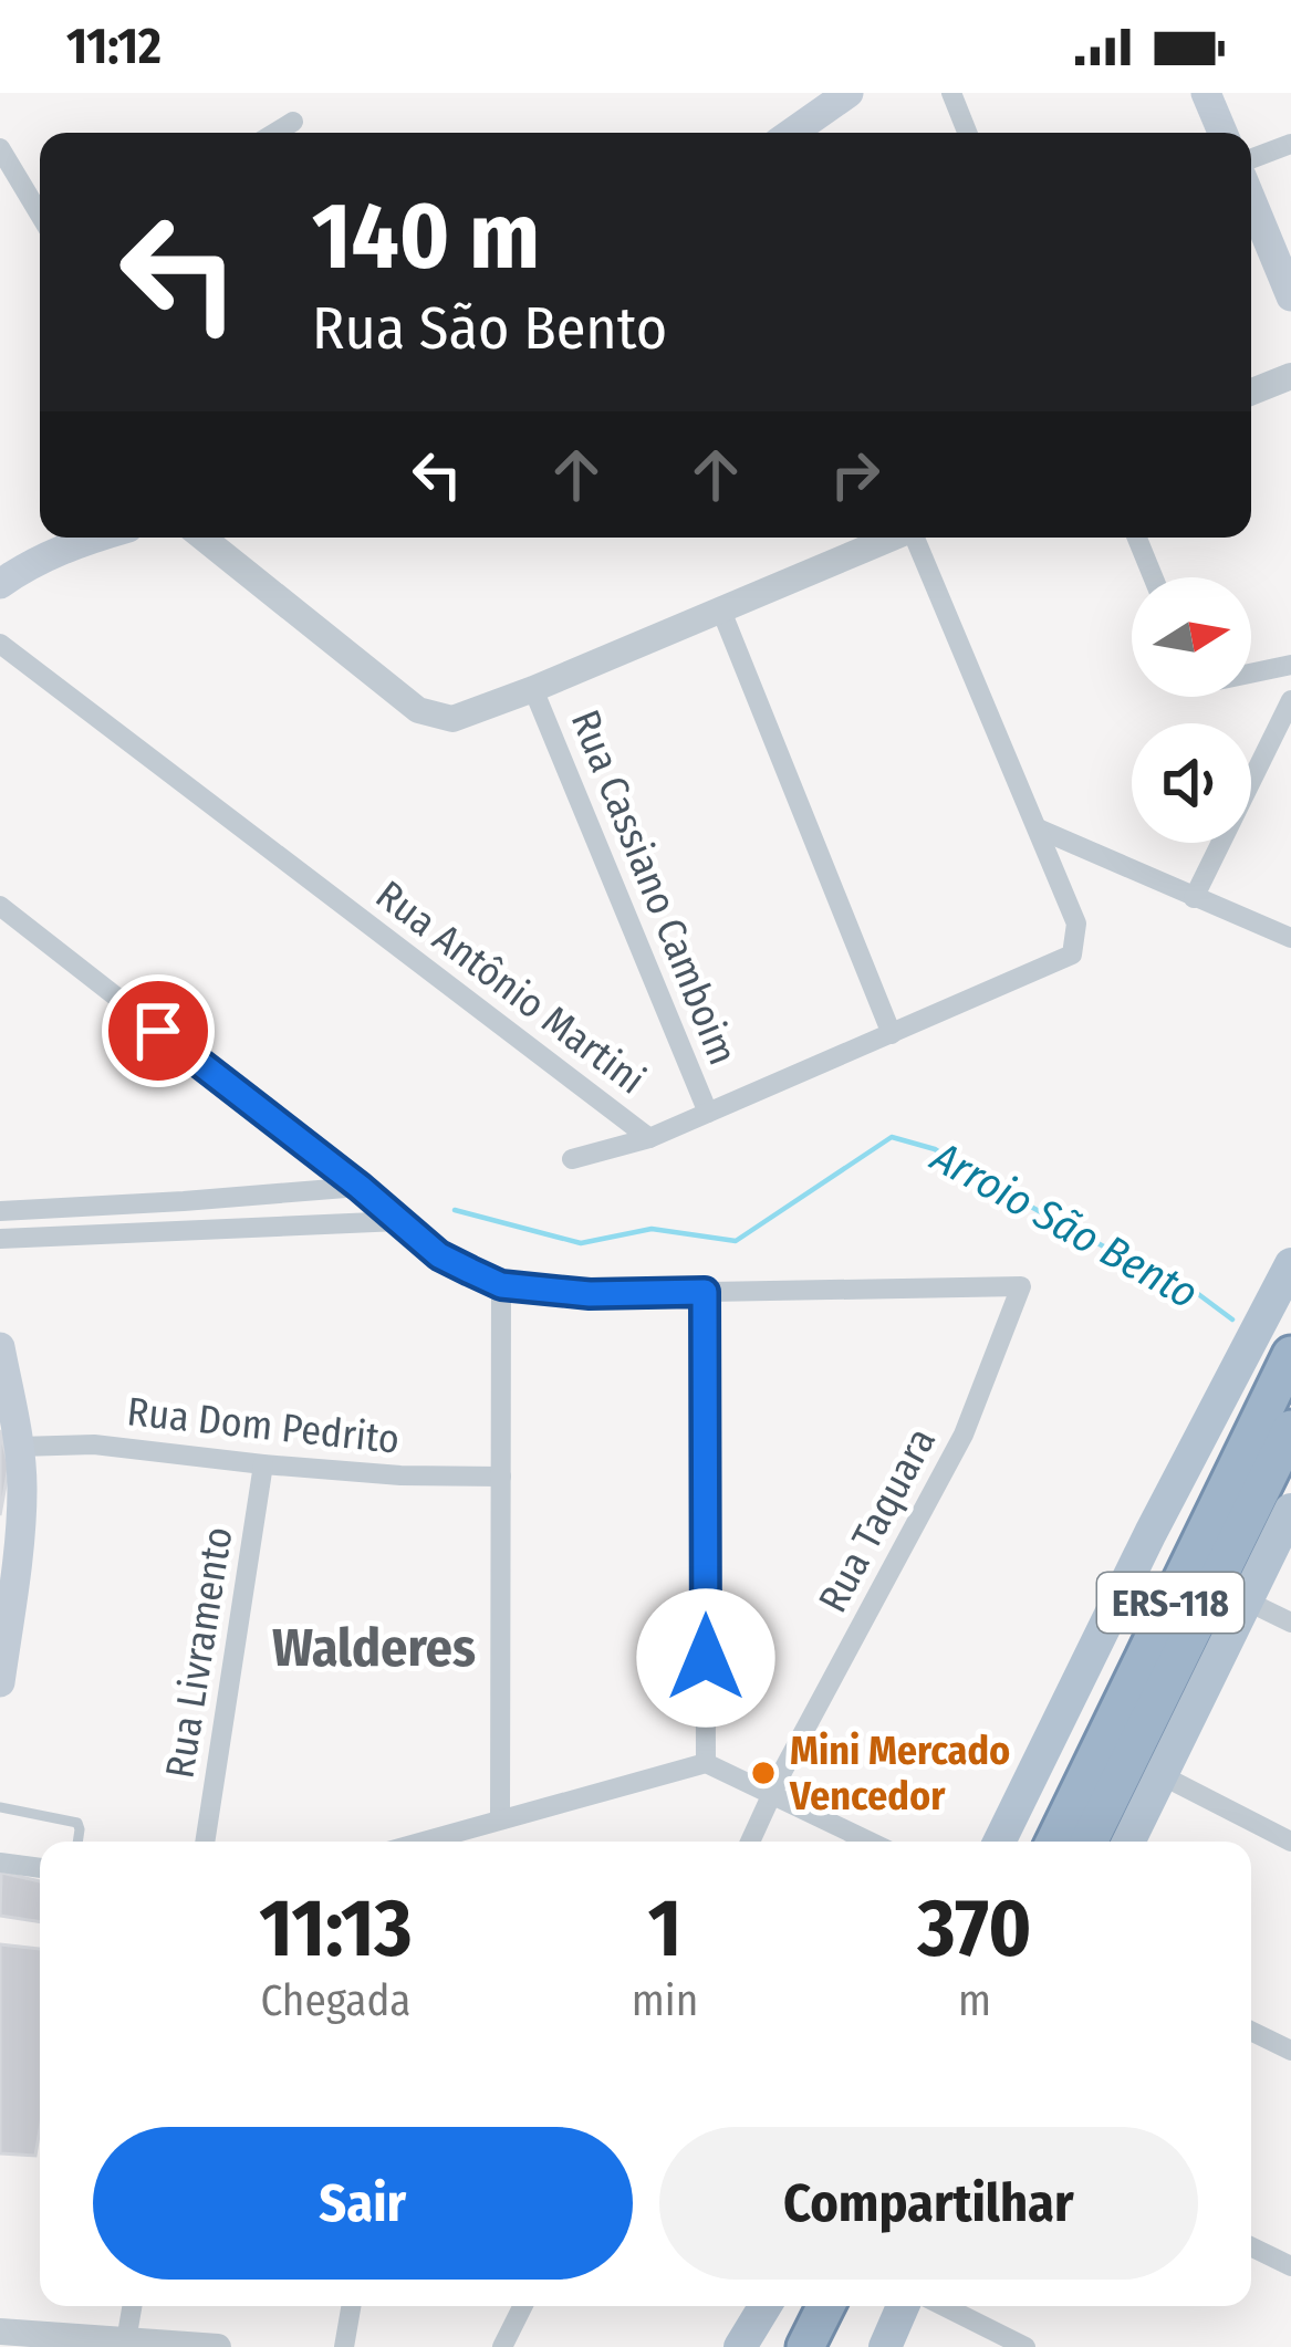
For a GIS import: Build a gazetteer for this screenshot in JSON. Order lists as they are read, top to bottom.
{
  "streets": {
    "highway": ["ERS-118"],
    "street": [
      "Rua Cassiano Camboim",
      "Rua Antônio Martini",
      "Rua Dom Pedrito",
      "Rua Taquara",
      "Rua Livramento"
    ]
  },
  "crossings": [
    ["Rua Cassiano Camboim", "Rua Antônio Martini"],
    ["Rua Dom Pedrito", "Rua Livramento"]
  ],
  "districts": ["Walderes"],
  "water": ["Arroio São Bento"],
  "places": ["Mini Mercado Vencedor"],
  "north": "right",
  "page": {
    "status": "11:12",
    "turn": ["140 m", "Rua São Bento"],
    "eta": [
      "11:13",
      "Chegada",
      "1",
      "min",
      "370",
      "m"
    ],
    "buttons": ["Sair", "Compartilhar"]
  }
}
